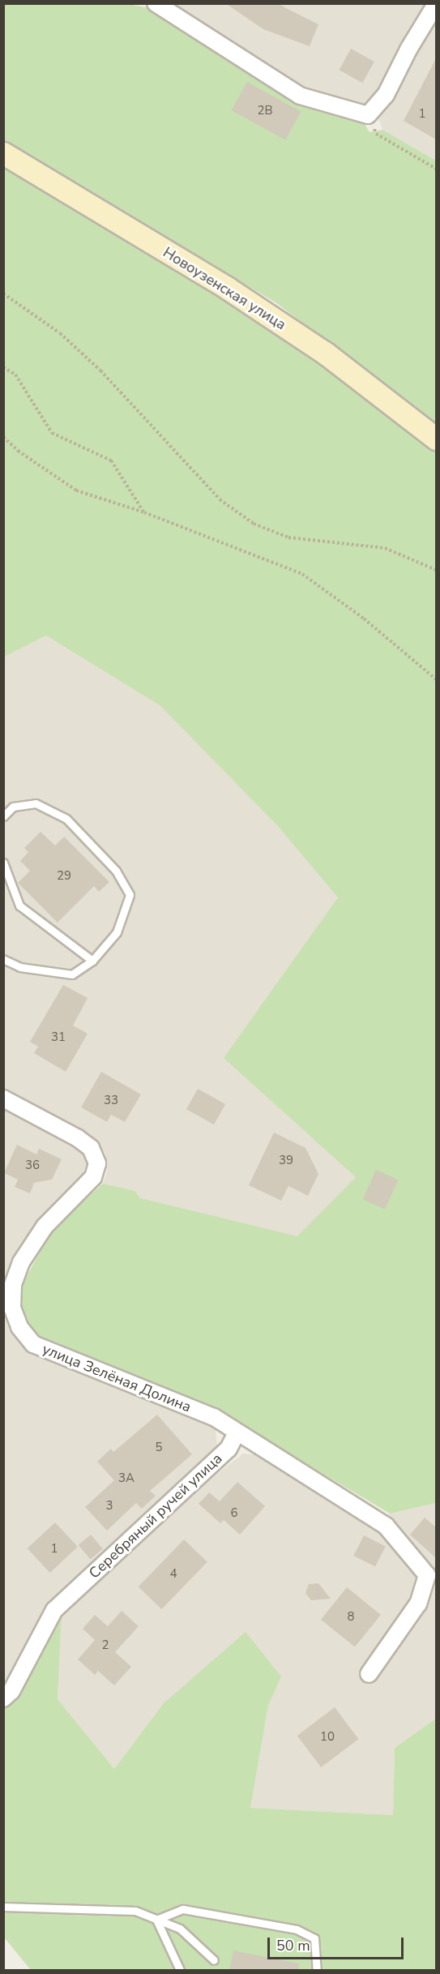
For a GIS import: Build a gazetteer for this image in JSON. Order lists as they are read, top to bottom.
{
  "streets": {
    "main road": ["Новоузенская улица"],
    "street": ["улица Зелёная Долина", "Серебряный ручей улица"]
  },
  "crossings": [
    ["улица Зелёная Долина", "Серебряный ручей улица"]
  ],
  "house_numbers": [
    "2В",
    "1",
    "29",
    "31",
    "33",
    "39",
    "36",
    "5",
    "3А",
    "3",
    "6",
    "1",
    "4",
    "8",
    "2",
    "10"
  ],
  "scale_bar": "50 m"
}
